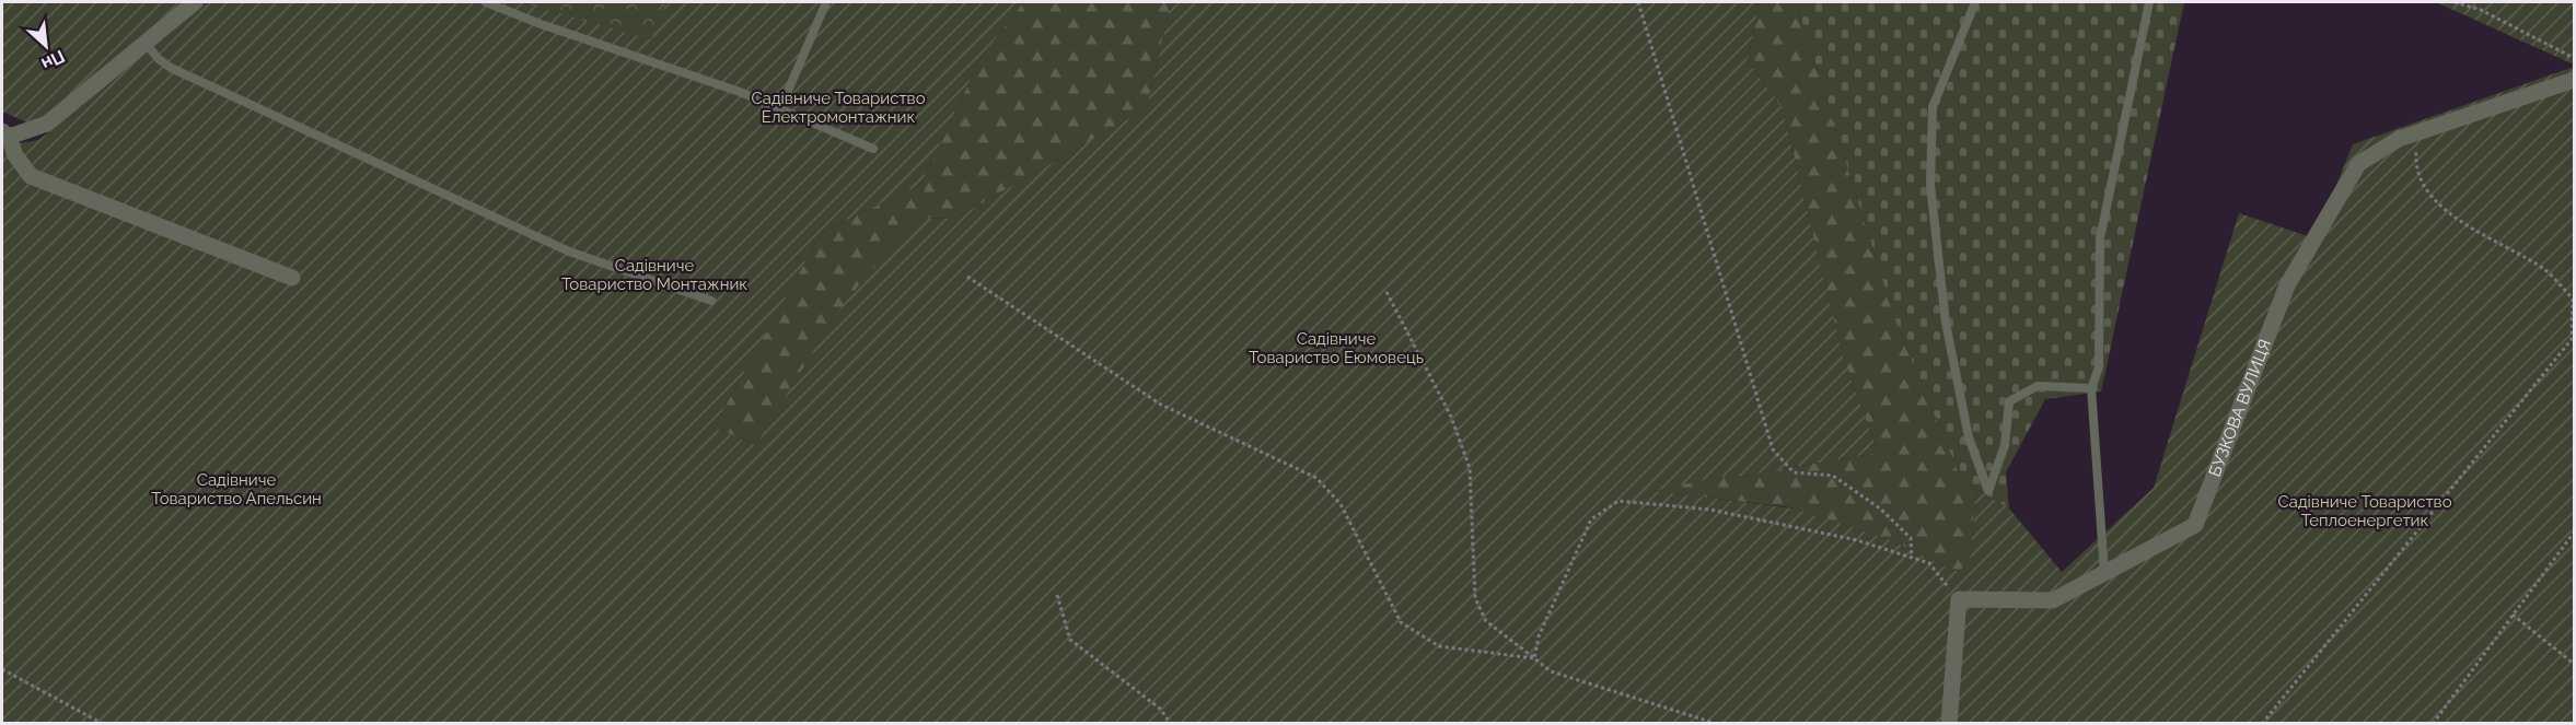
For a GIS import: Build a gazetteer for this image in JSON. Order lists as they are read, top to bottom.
{
  "streets": {
    "street": ["БУЗКОВА ВУЛИЦЯ"]
  },
  "parks": [
    "Садівниче Товариство Електромонтажник",
    "Садівниче Товариство Монтажник",
    "Садівниче Товариство Еюмовець",
    "Садівниче Товариство Апельсин",
    "Садівниче Товариство Теплоенергетик"
  ],
  "north": "bottom right"
}
